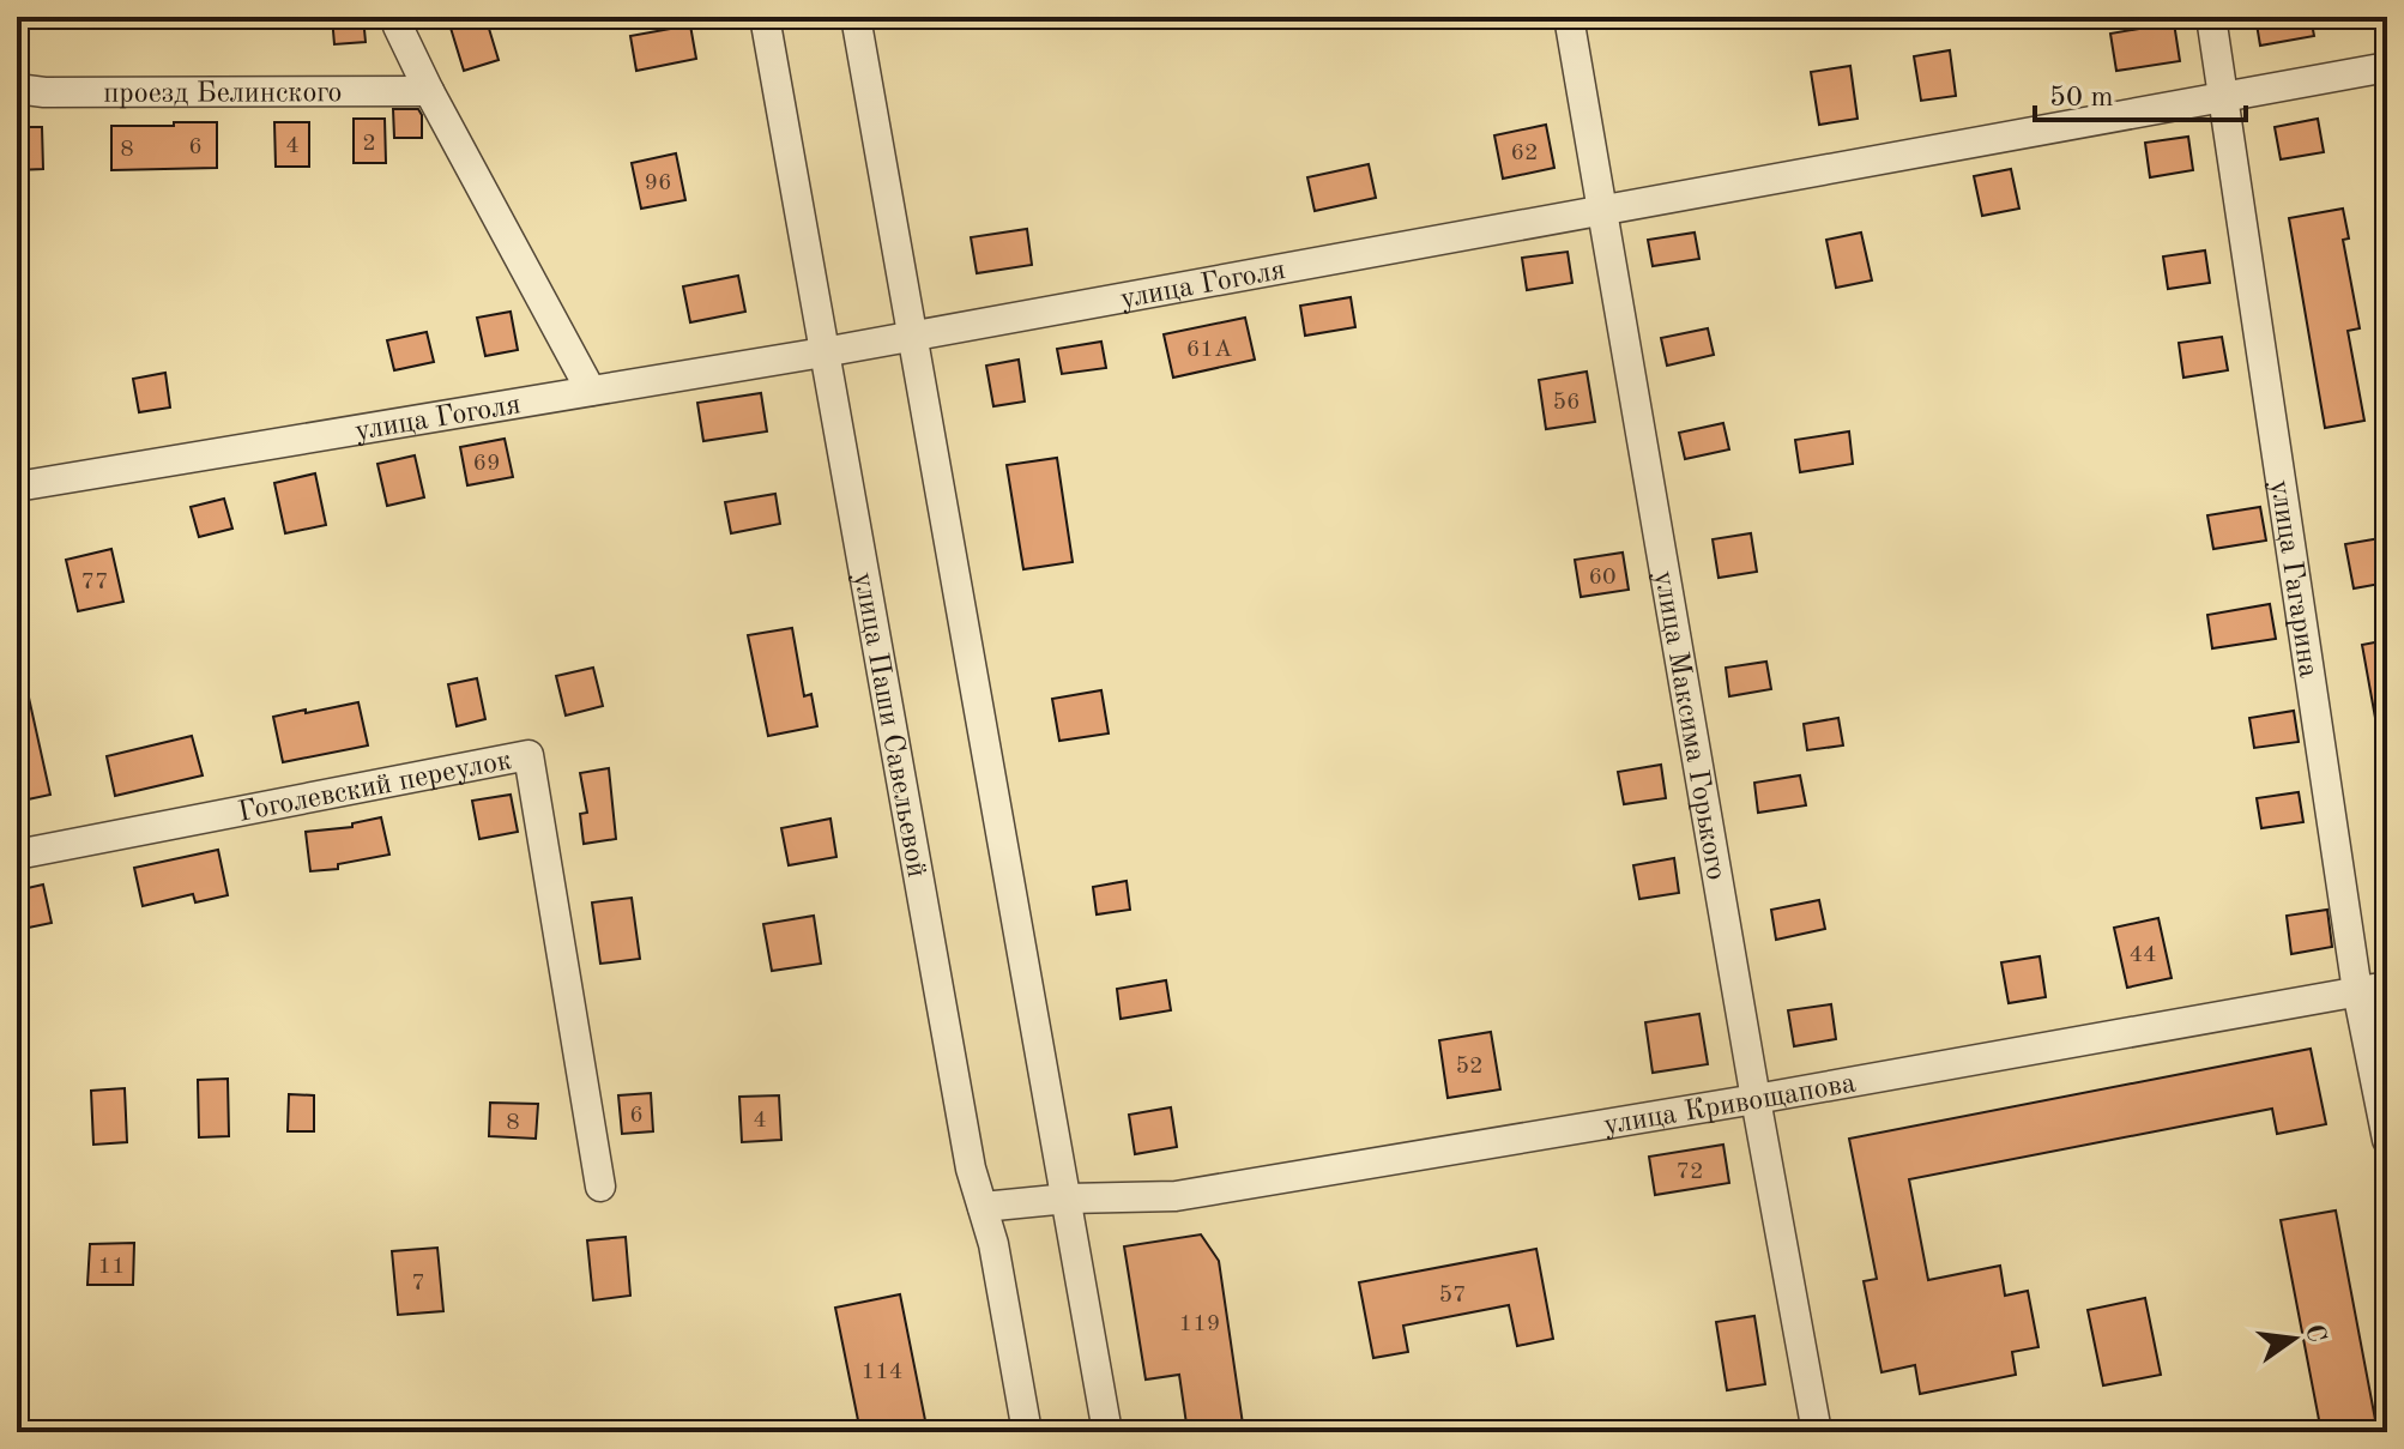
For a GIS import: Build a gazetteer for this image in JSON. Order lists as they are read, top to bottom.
{
  "streets": {
    "street": [
      "проезд Белинского",
      "улица Гоголя",
      "улица Гагарина",
      "улица Максима Горького",
      "улица Паши Савельевой",
      "Гоголевский переулок",
      "улица Кривощапова"
    ]
  },
  "crossings": [
    ["улица Гоголя", "улица Гагарина"],
    ["улица Гоголя", "улица Максима Горького"],
    ["улица Гоголя", "улица Паши Савельевой"],
    ["улица Гагарина", "улица Кривощапова"],
    ["улица Максима Горького", "улица Кривощапова"],
    ["улица Паши Савельевой", "улица Кривощапова"]
  ],
  "house_numbers": [
    "2",
    "4",
    "6",
    "8",
    "62",
    "96",
    "61А",
    "56",
    "69",
    "60",
    "77",
    "44",
    "52",
    "6",
    "4",
    "8",
    "72",
    "11",
    "7",
    "57",
    "119",
    "114"
  ],
  "scale_bar": "50 m",
  "north": "right"
}
